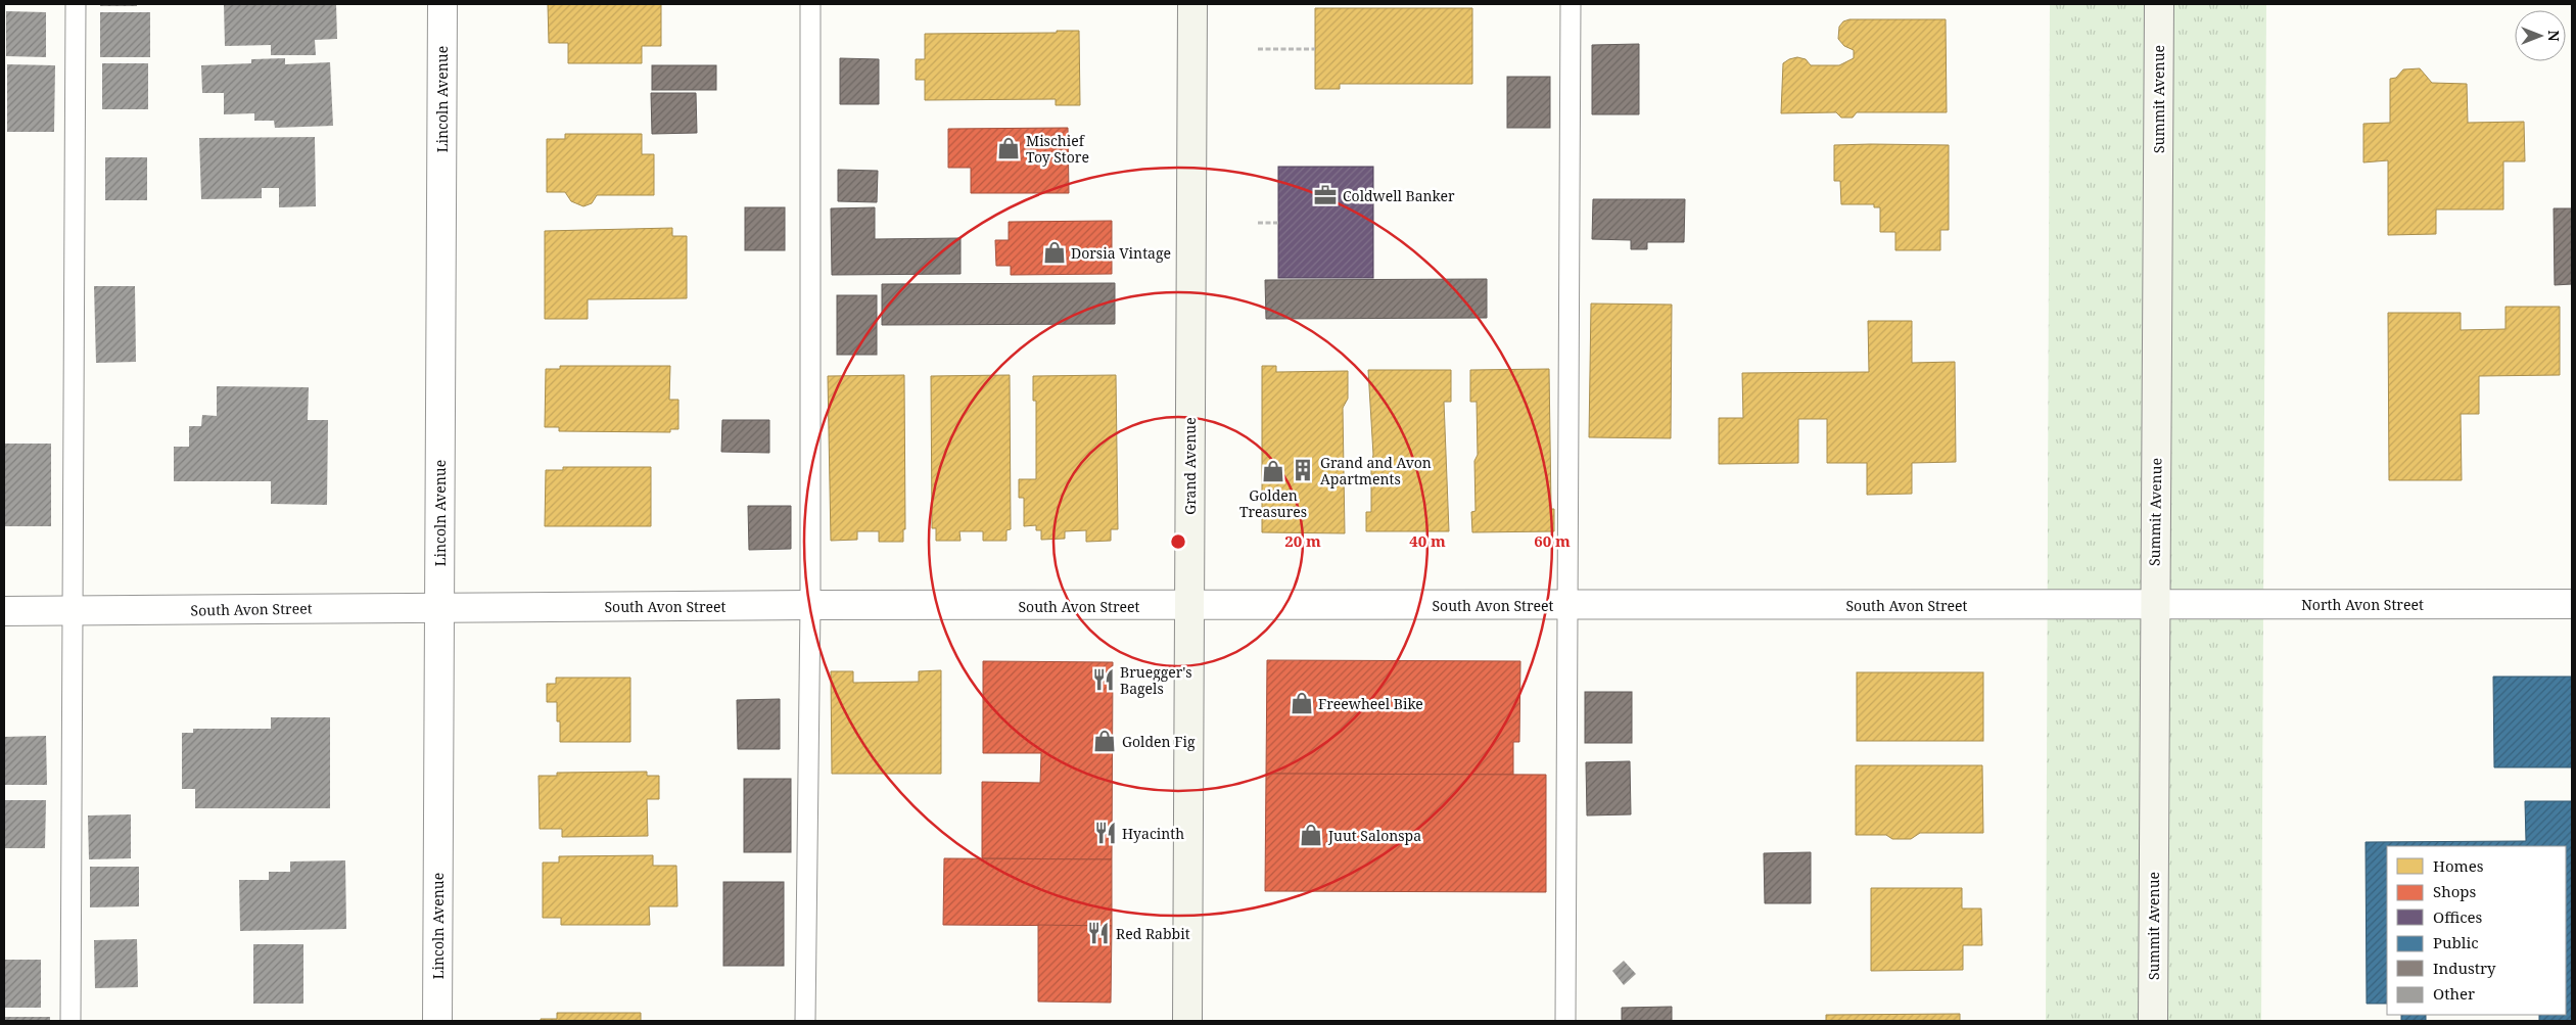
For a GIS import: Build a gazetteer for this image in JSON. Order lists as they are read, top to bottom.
{
  "streets": {
    "main road": ["Summit Avenue", "Grand Avenue"],
    "street": ["Lincoln Avenue", "North Avon Street", "South Avon Street"]
  },
  "crossings": [
    ["Lincoln Avenue", "South Avon Street"],
    ["Summit Avenue", "North Avon Street"],
    ["Summit Avenue", "South Avon Street"],
    ["Grand Avenue", "South Avon Street"],
    ["North Avon Street", "South Avon Street"]
  ],
  "places": {
    "shop": [
      "Mischief Toy Store",
      "Dorsia Vintage",
      "Golden Treasures",
      "Freewheel Bike",
      "Golden Fig",
      "Juut Salonspa"
    ],
    "office": ["Coldwell Banker"],
    "building": ["Grand and Avon Apartments"],
    "restaurant": ["Bruegger's Bagels", "Hyacinth", "Red Rabbit"]
  },
  "legend": [
    "Homes",
    "Shops",
    "Offices",
    "Public",
    "Industry",
    "Other"
  ],
  "north": "right",
  "rings": ["20 m", "40 m", "60 m"]
}
